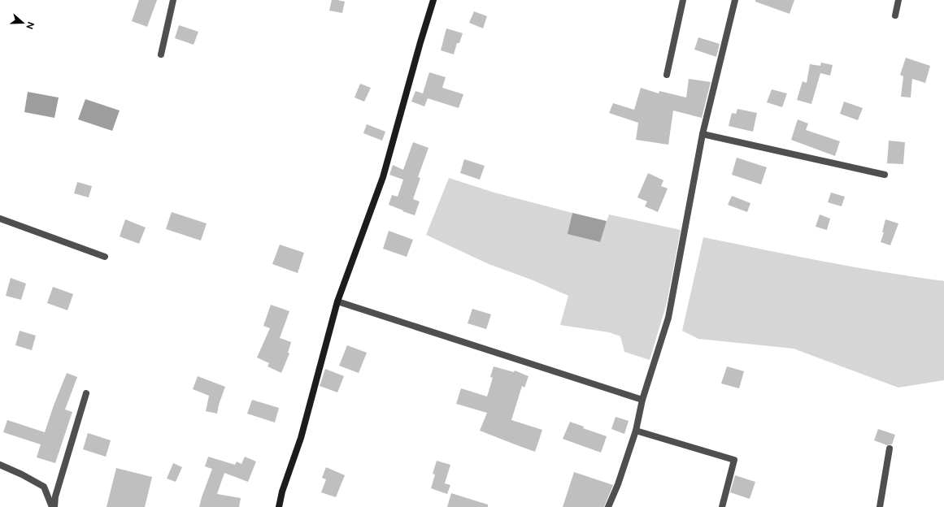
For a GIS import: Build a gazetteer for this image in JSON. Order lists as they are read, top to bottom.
{
  "north": "right"
}
